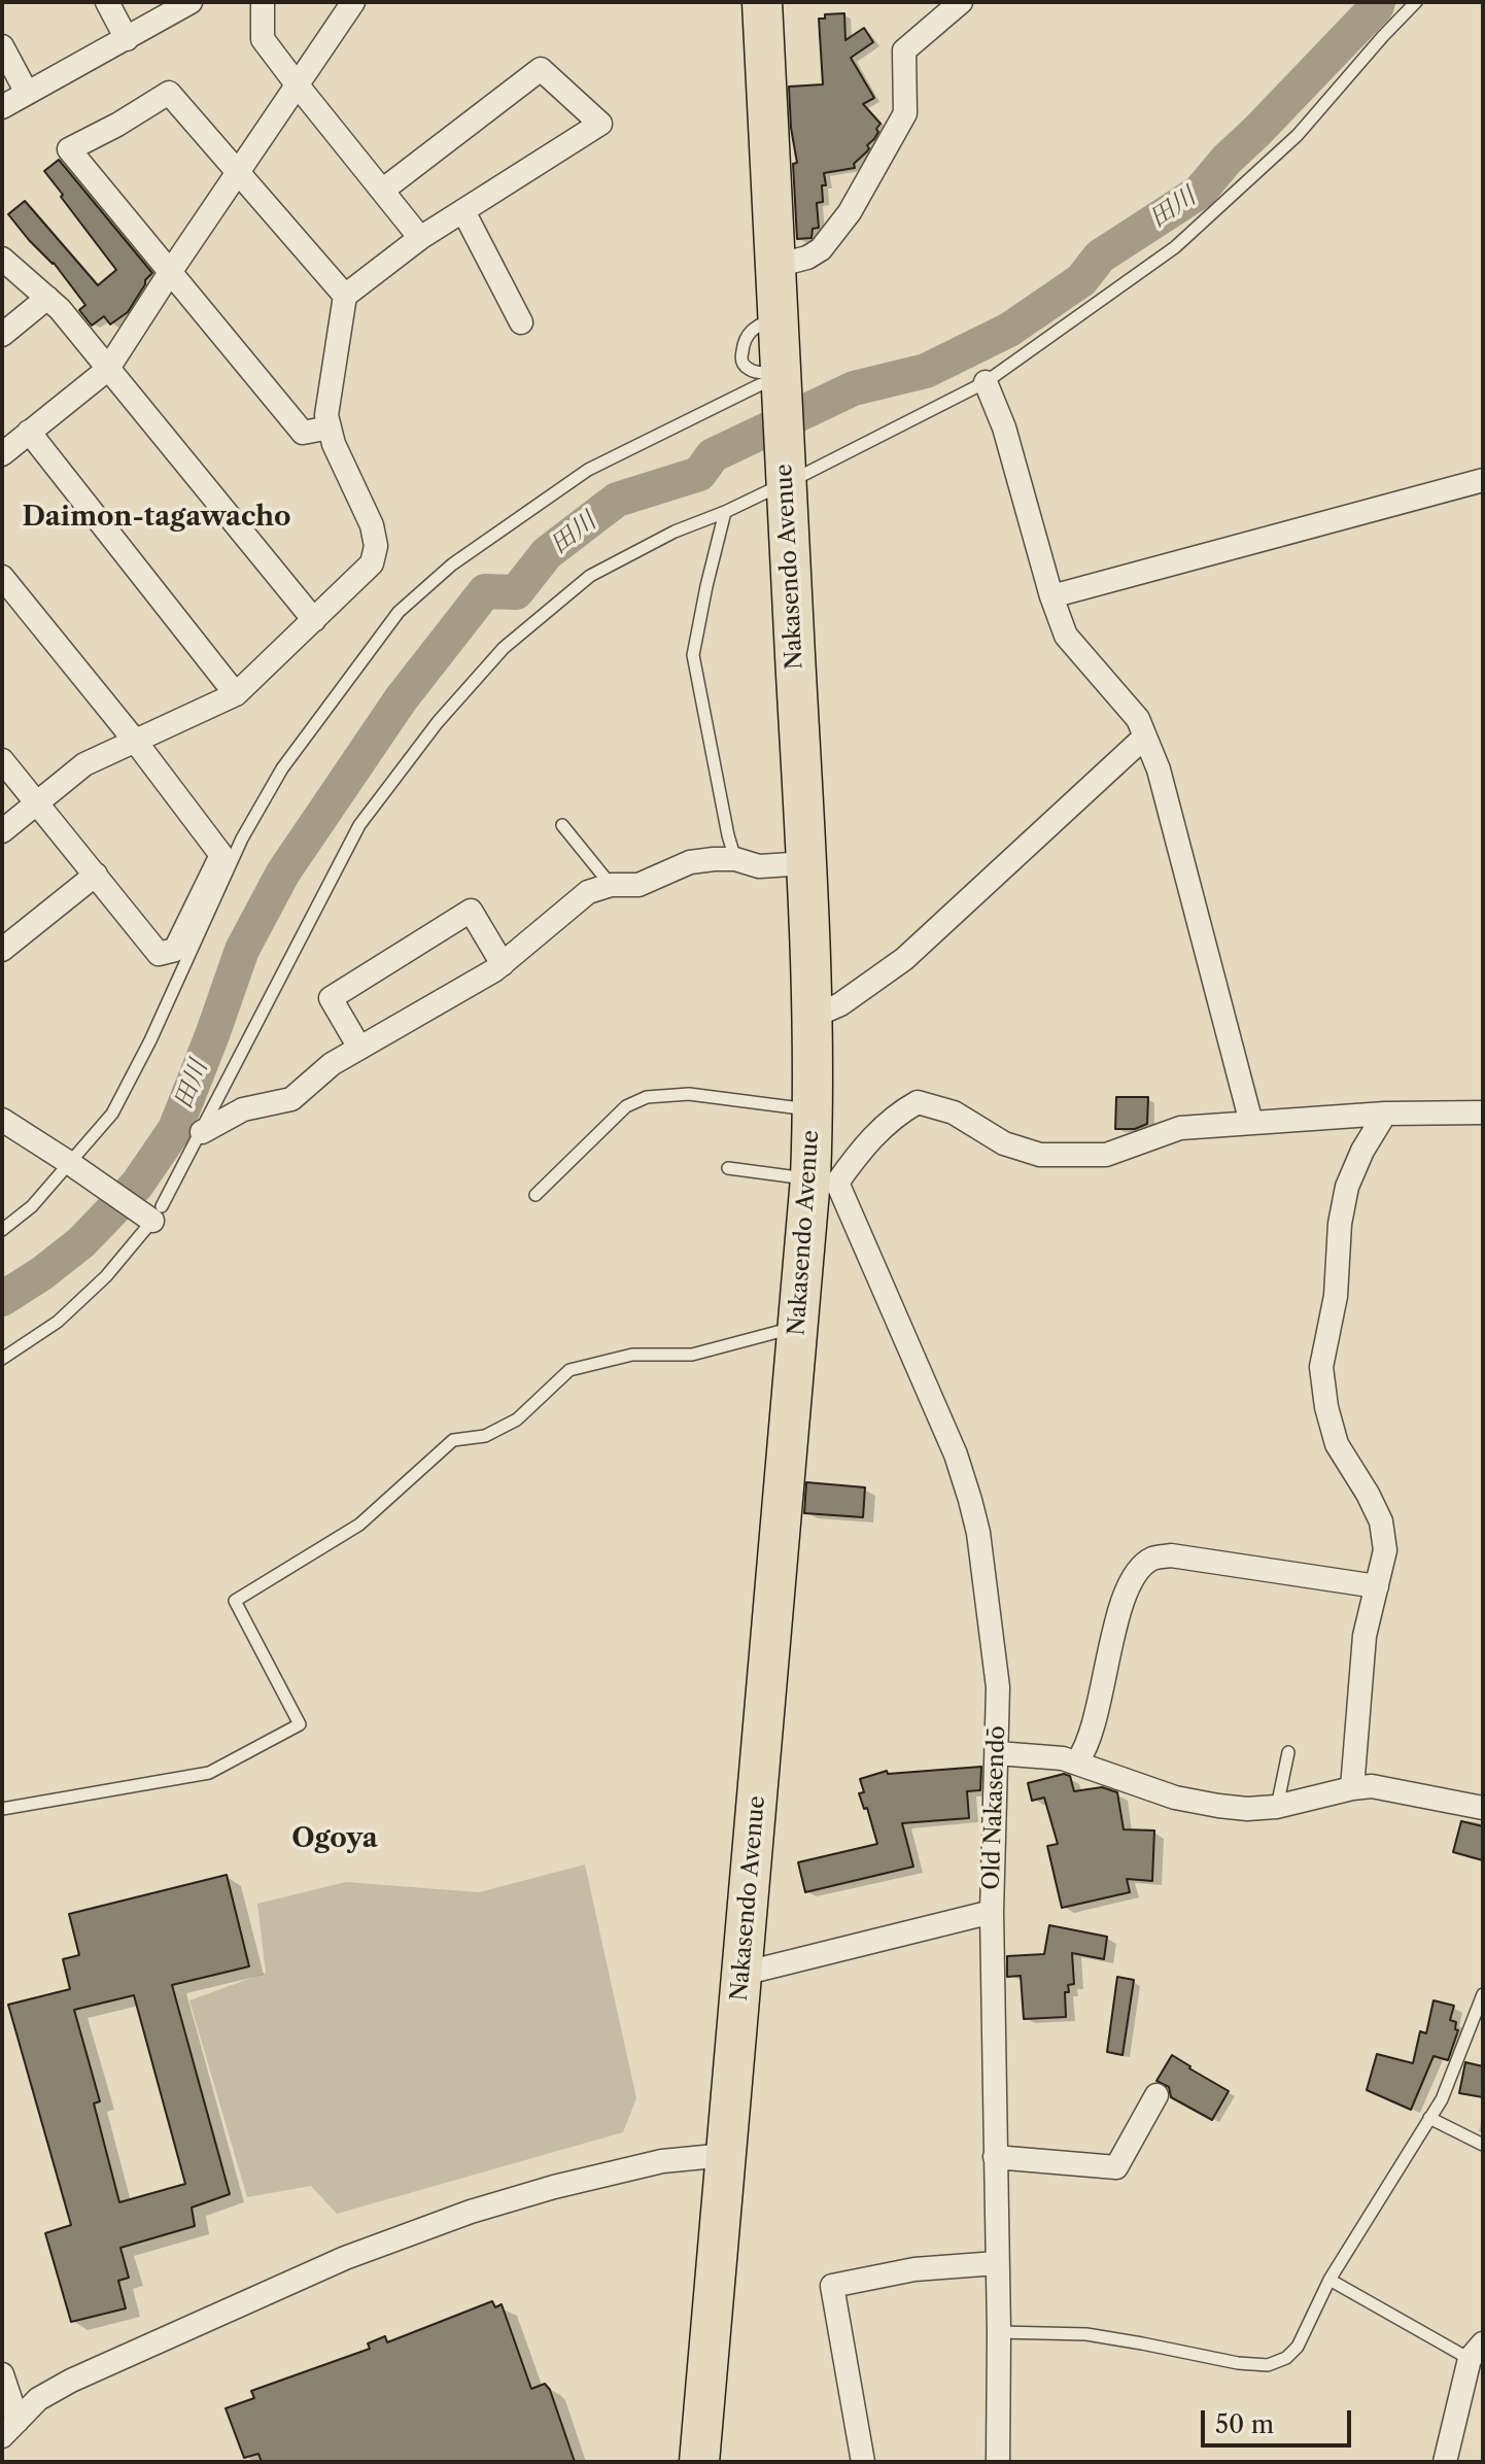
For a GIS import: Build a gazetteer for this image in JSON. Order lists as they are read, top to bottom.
{
  "streets": {
    "highway": ["Nakasendo Avenue"],
    "street": ["Old Nakasendō"]
  },
  "crossings": [
    ["Nakasendo Avenue", "Old Nakasendō"]
  ],
  "districts": ["Daimon-tagawacho", "Ogoya"],
  "water": ["田川"],
  "scale_bar": "50 m"
}
